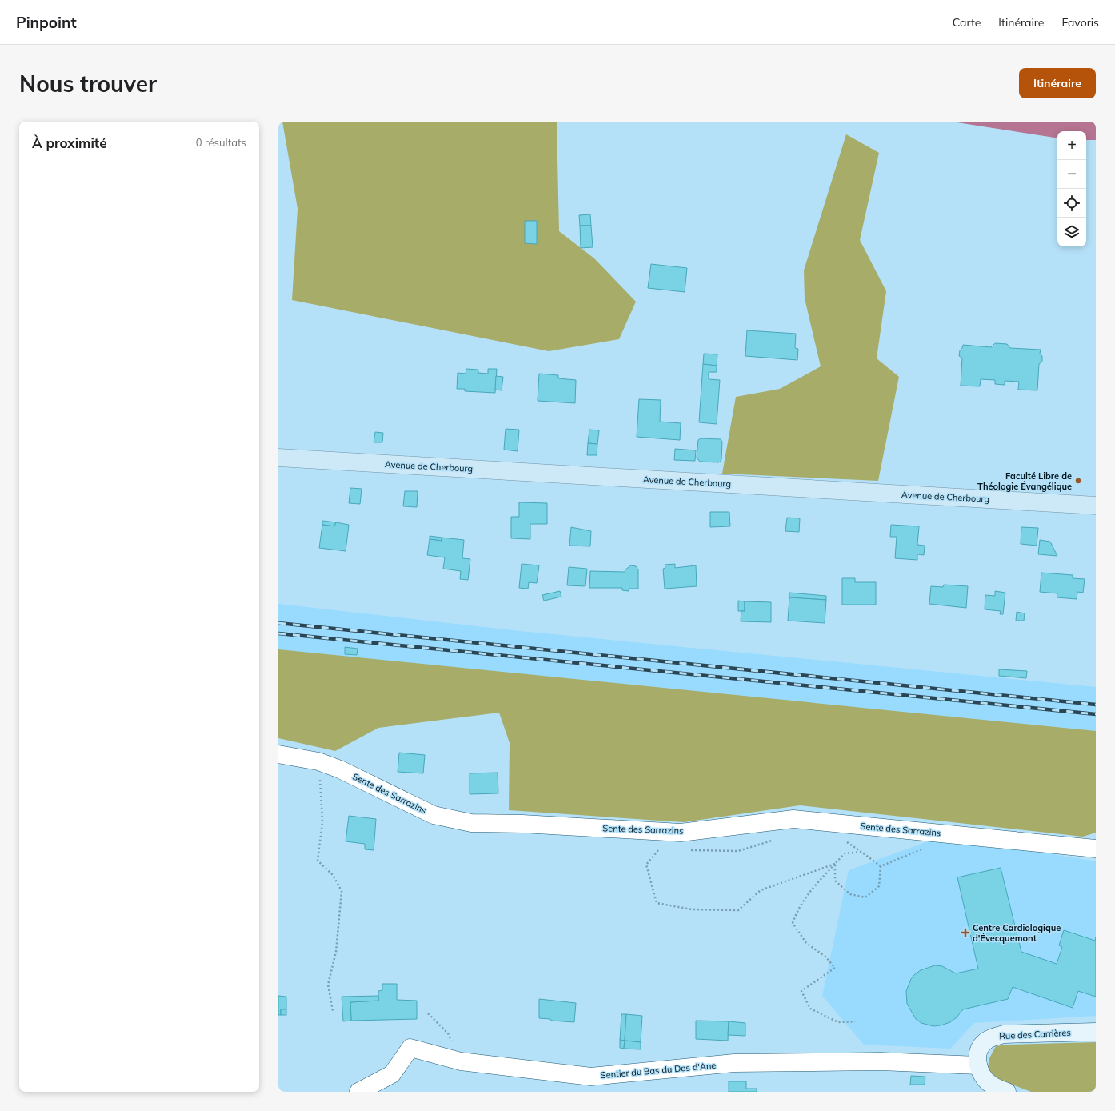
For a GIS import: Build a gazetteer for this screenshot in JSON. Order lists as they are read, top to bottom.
{
  "streets": {
    "main road": ["Avenue de Cherbourg"],
    "street": ["Sente des Sarrazins", "Rue des Carrières", "Sentier du Bas du Dos d'Ane"]
  },
  "crossings": [
    ["Rue des Carrières", "Sentier du Bas du Dos d'Ane"]
  ],
  "places": {
    "other": ["Faculté Libre de Théologie Évangélique"],
    "health": ["Centre Cardiologique d'Évecquemont"]
  },
  "page": {
    "header": "Pinpoint",
    "nav": ["Carte", "Itinéraire", "Favoris"],
    "buttons": "Itinéraire",
    "title": "Nous trouver",
    "heading": ["À proximité", "0 résultats"],
    "map_buttons": ["+", "−"]
  }
}
